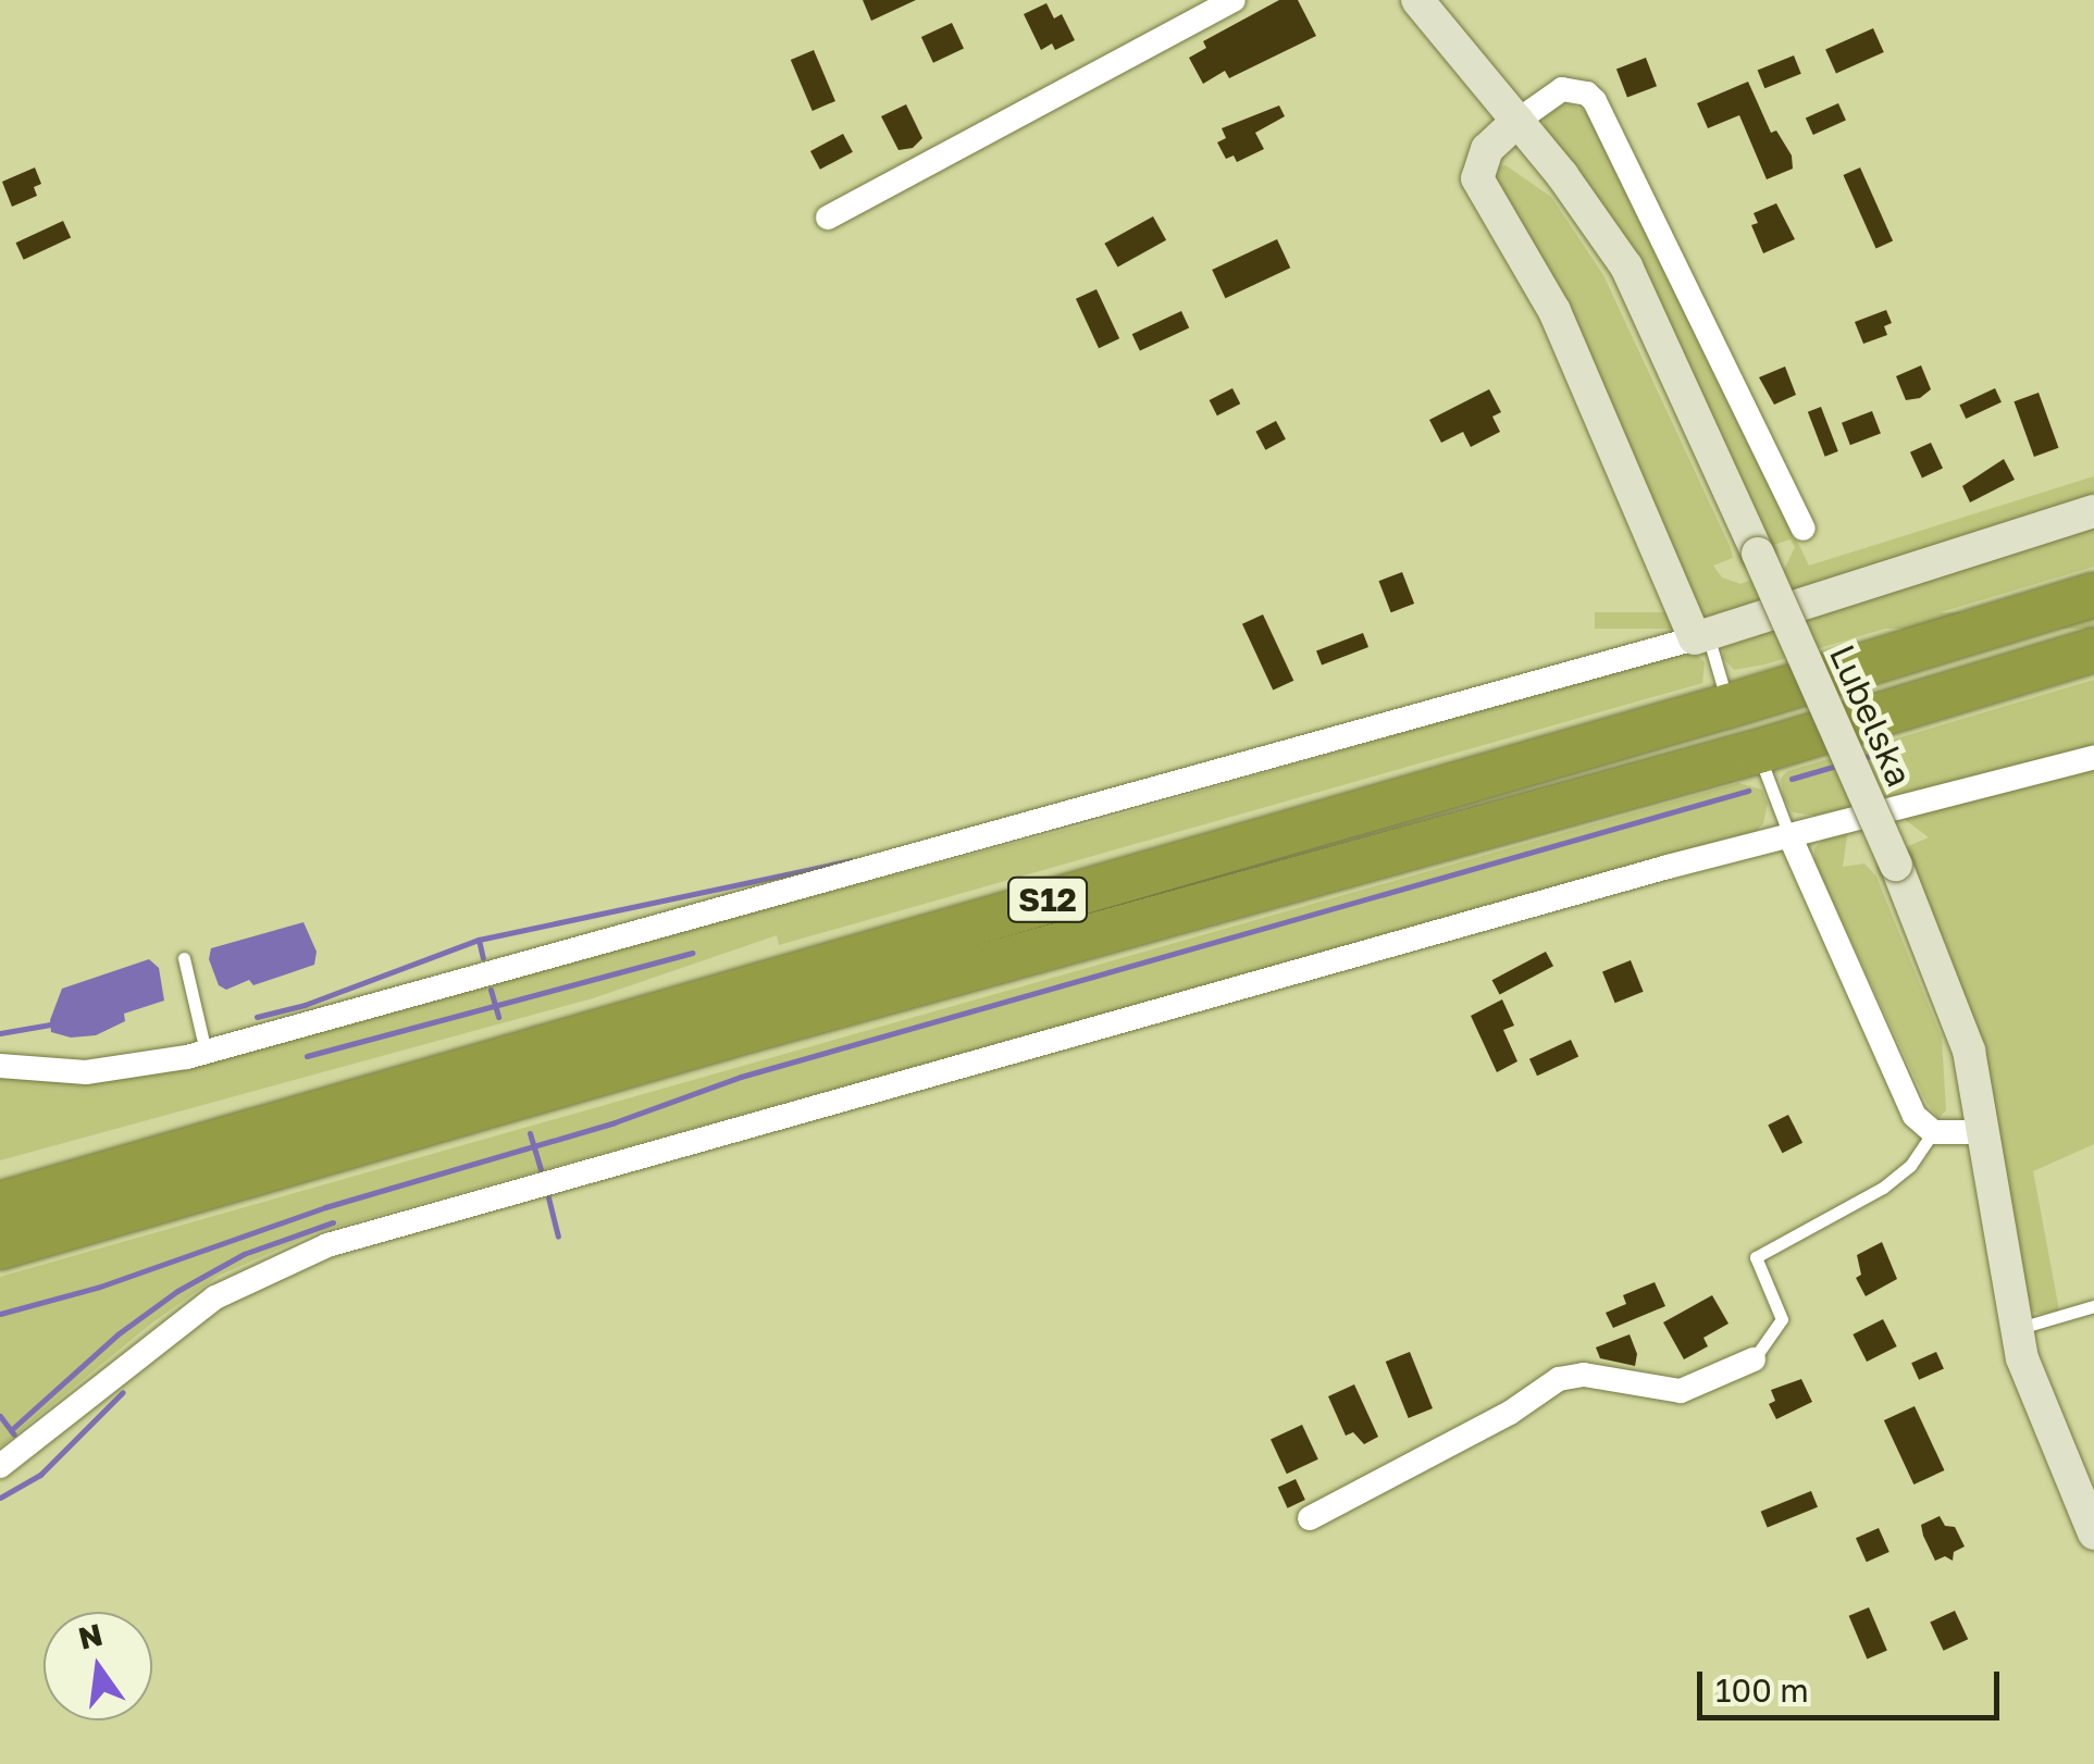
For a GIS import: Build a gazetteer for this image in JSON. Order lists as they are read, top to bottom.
{
  "streets": {
    "highway": ["S12"],
    "street": ["Lubelska"]
  },
  "scale_bar": "100 m",
  "north": "top"
}
